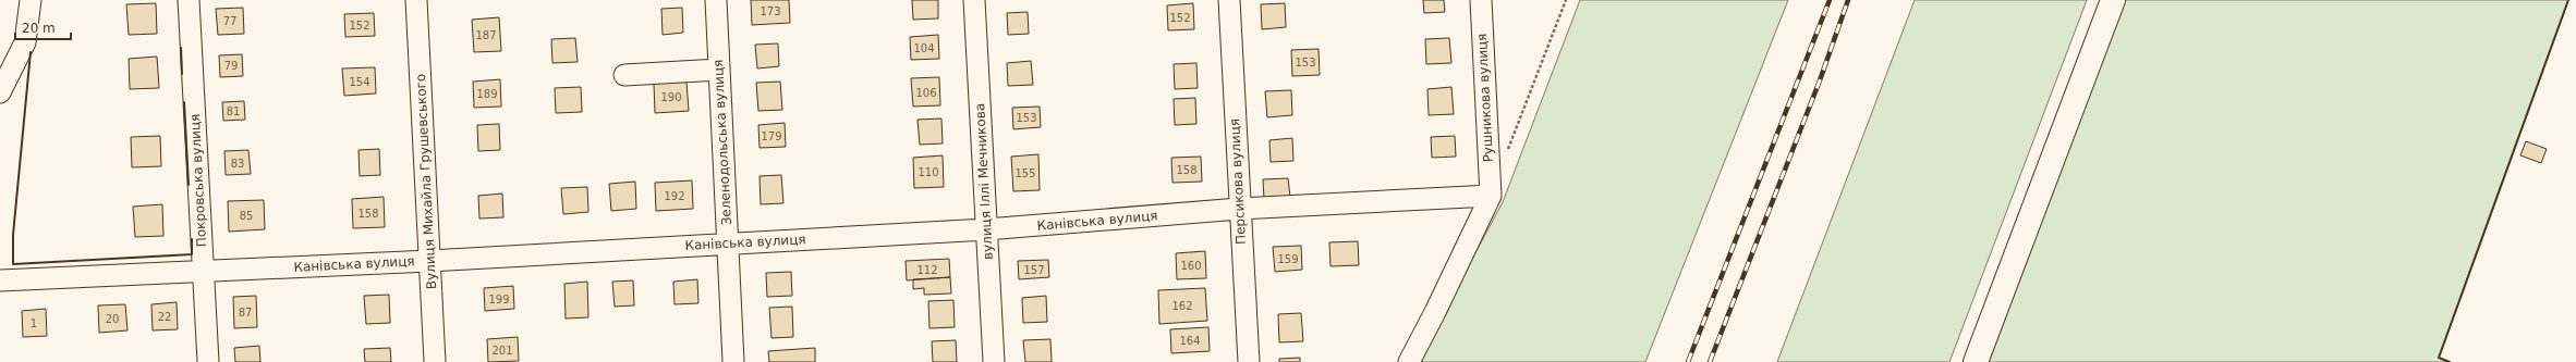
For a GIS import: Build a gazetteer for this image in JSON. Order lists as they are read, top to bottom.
{
  "streets": {
    "street": [
      "Рушникова вулиця",
      "Зеленодольська вулиця",
      "Покровська вулиця",
      "Вулиця Михайла Грушевського",
      "вулиця Іллі Мечникова",
      "Персикова вулиця",
      "Канівська вулиця"
    ]
  },
  "crossings": [
    ["Рушникова вулиця", "Канівська вулиця"],
    ["Зеленодольська вулиця", "Канівська вулиця"],
    ["Покровська вулиця", "Канівська вулиця"],
    ["Вулиця Михайла Грушевського", "Канівська вулиця"],
    ["вулиця Іллі Мечникова", "Канівська вулиця"],
    ["Персикова вулиця", "Канівська вулиця"]
  ],
  "house_numbers": [
    "173",
    "152",
    "77",
    "152",
    "187",
    "104",
    "153",
    "79",
    "154",
    "106",
    "189",
    "190",
    "81",
    "153",
    "179",
    "83",
    "158",
    "110",
    "155",
    "192",
    "158",
    "85",
    "159",
    "160",
    "112",
    "157",
    "199",
    "162",
    "87",
    "22",
    "20",
    "1",
    "164",
    "201"
  ],
  "scale_bar": "20 m"
}
